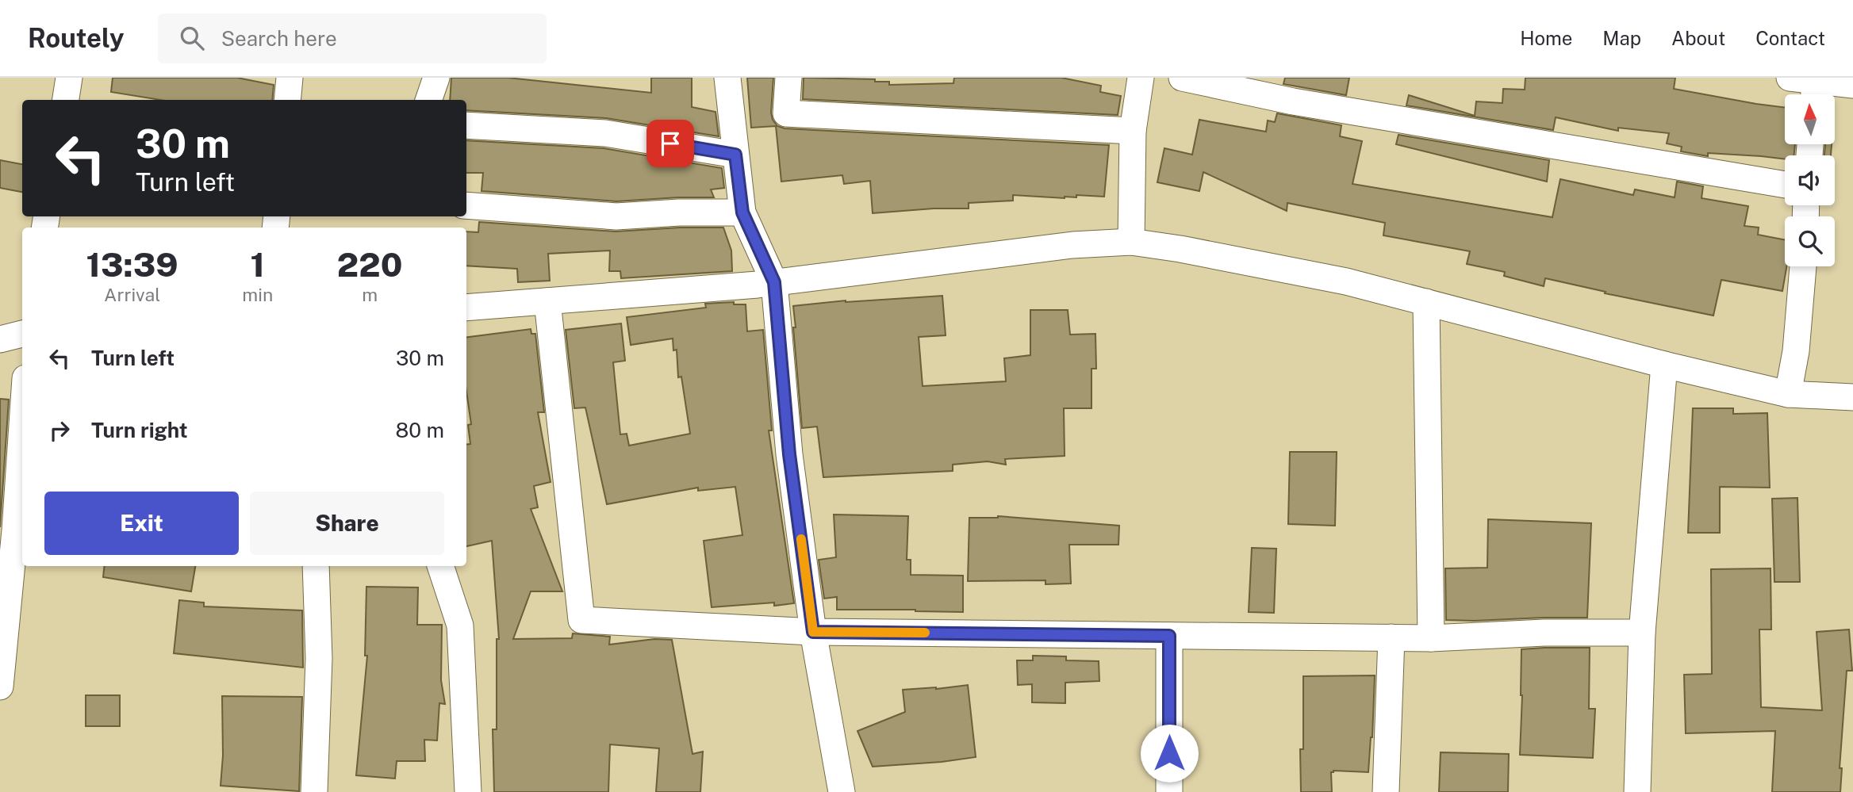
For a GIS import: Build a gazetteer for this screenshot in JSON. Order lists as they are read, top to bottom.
{
  "north": "top",
  "page": {
    "header": "Routely",
    "search": "Search here",
    "nav": [
      "Home",
      "Map",
      "About",
      "Contact"
    ],
    "turn": ["30 m", "Turn left"],
    "eta": [
      "13:39",
      "Arrival",
      "1",
      "min",
      "220",
      "m"
    ],
    "list": [
      {
        "name": "Turn left",
        "value": "30 m"
      },
      {
        "name": "Turn right",
        "value": "80 m"
      }
    ],
    "buttons": ["Exit", "Share"]
  }
}
